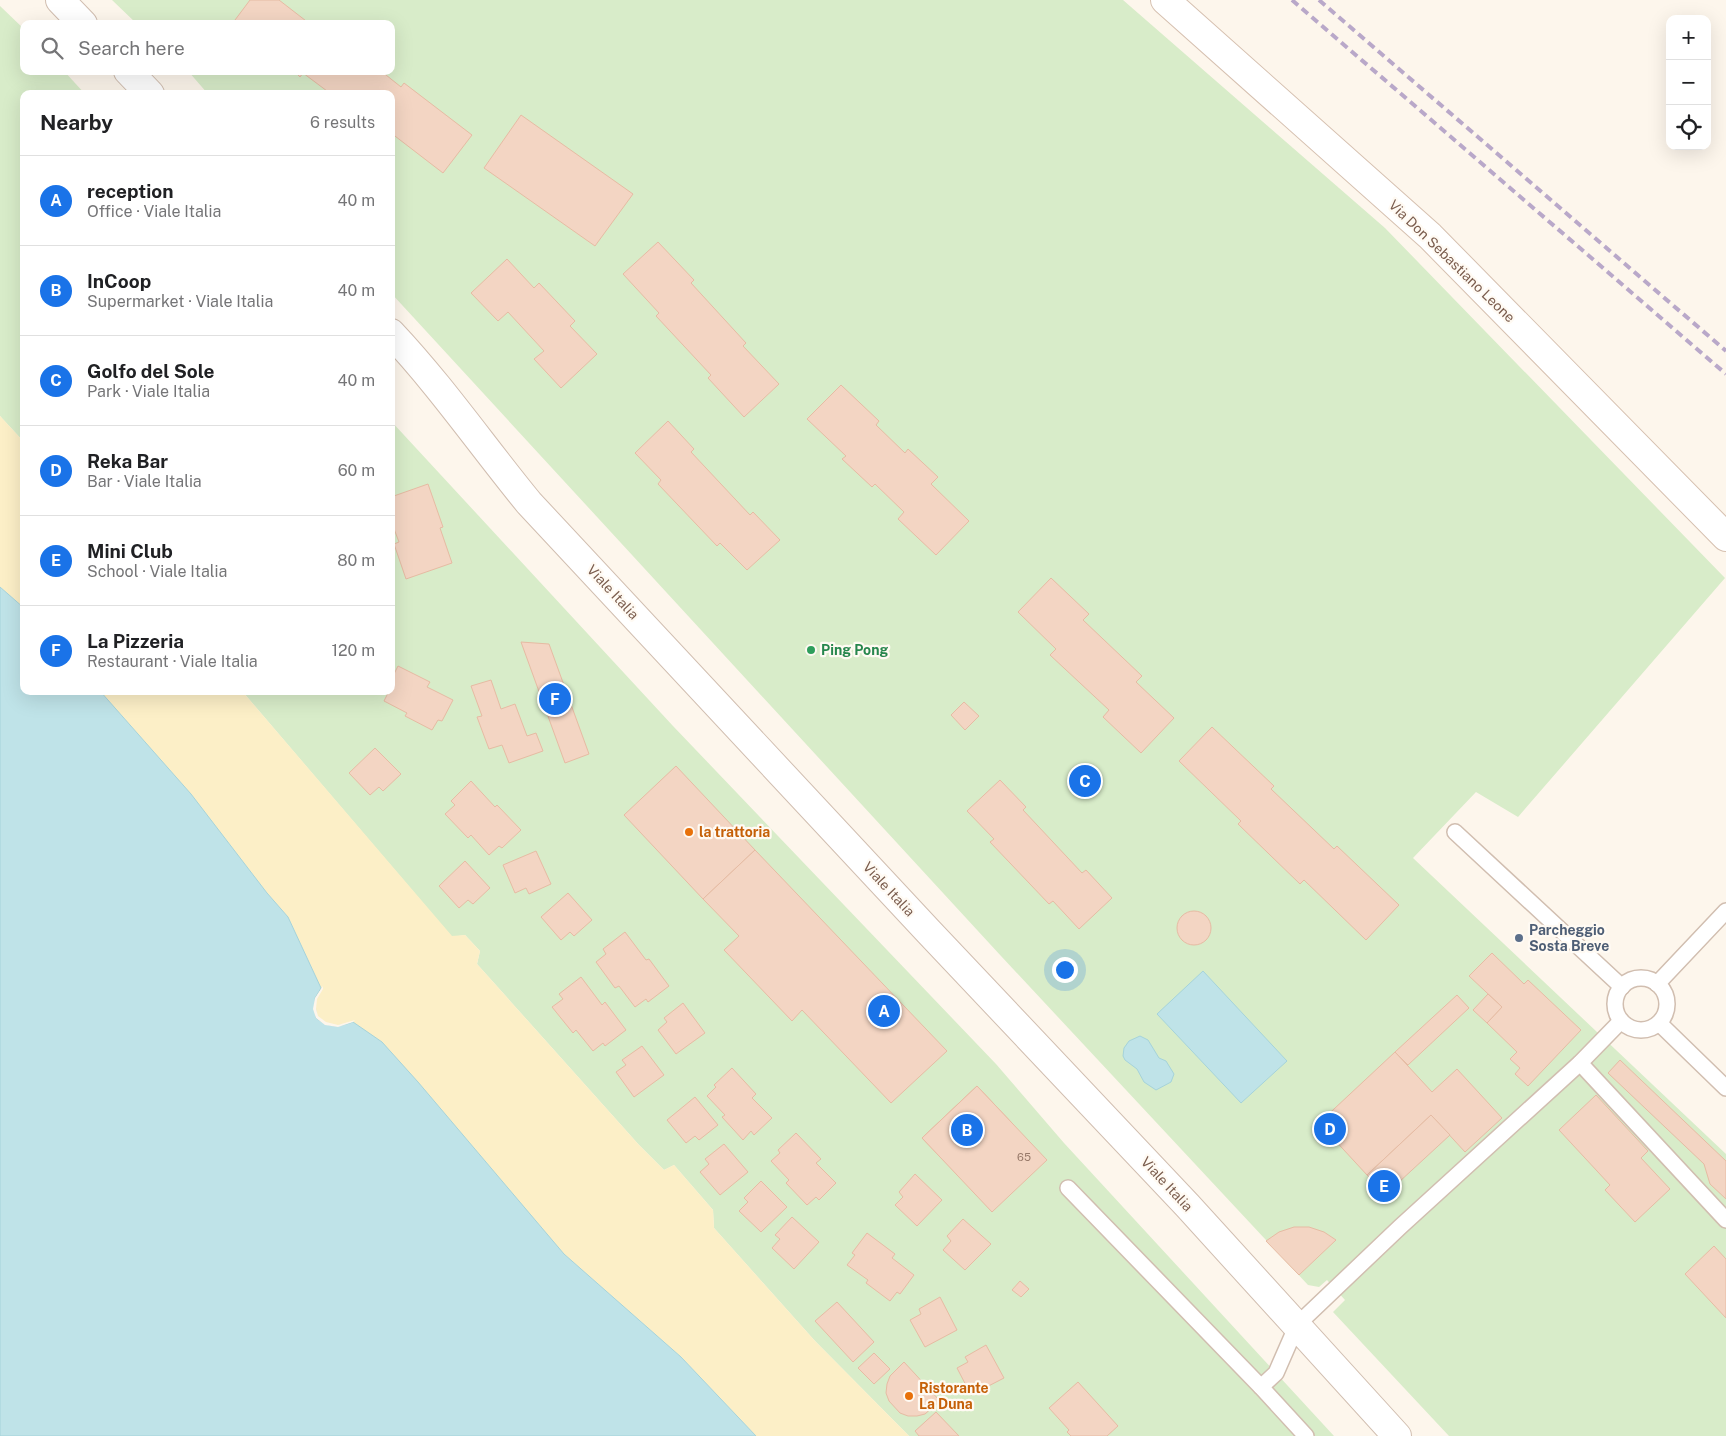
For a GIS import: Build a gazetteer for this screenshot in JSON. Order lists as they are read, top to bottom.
{
  "streets": {
    "street": ["Via Don Sebastiano Leone", "Viale Italia"]
  },
  "places": [
    "Ping Pong",
    "la trattoria",
    "Parcheggio Sosta Breve",
    "Ristorante La Duna"
  ],
  "house_numbers": ["65"],
  "page": {
    "map_buttons": ["+", "−"],
    "search": "Search here",
    "heading": ["Nearby", "6 results"],
    "list": [
      {
        "mark": "A",
        "name": "reception",
        "note": "Office · Viale Italia",
        "value": "40 m"
      },
      {
        "mark": "B",
        "name": "InCoop",
        "note": "Supermarket · Viale Italia",
        "value": "40 m"
      },
      {
        "mark": "C",
        "name": "Golfo del Sole",
        "note": "Park · Viale Italia",
        "value": "40 m"
      },
      {
        "mark": "D",
        "name": "Reka Bar",
        "note": "Bar · Viale Italia",
        "value": "60 m"
      },
      {
        "mark": "E",
        "name": "Mini Club",
        "note": "School · Viale Italia",
        "value": "80 m"
      },
      {
        "mark": "F",
        "name": "La Pizzeria",
        "note": "Restaurant · Viale Italia",
        "value": "120 m"
      }
    ],
    "pins": [
      "F",
      "C",
      "A",
      "D",
      "B",
      "E"
    ]
  }
}
